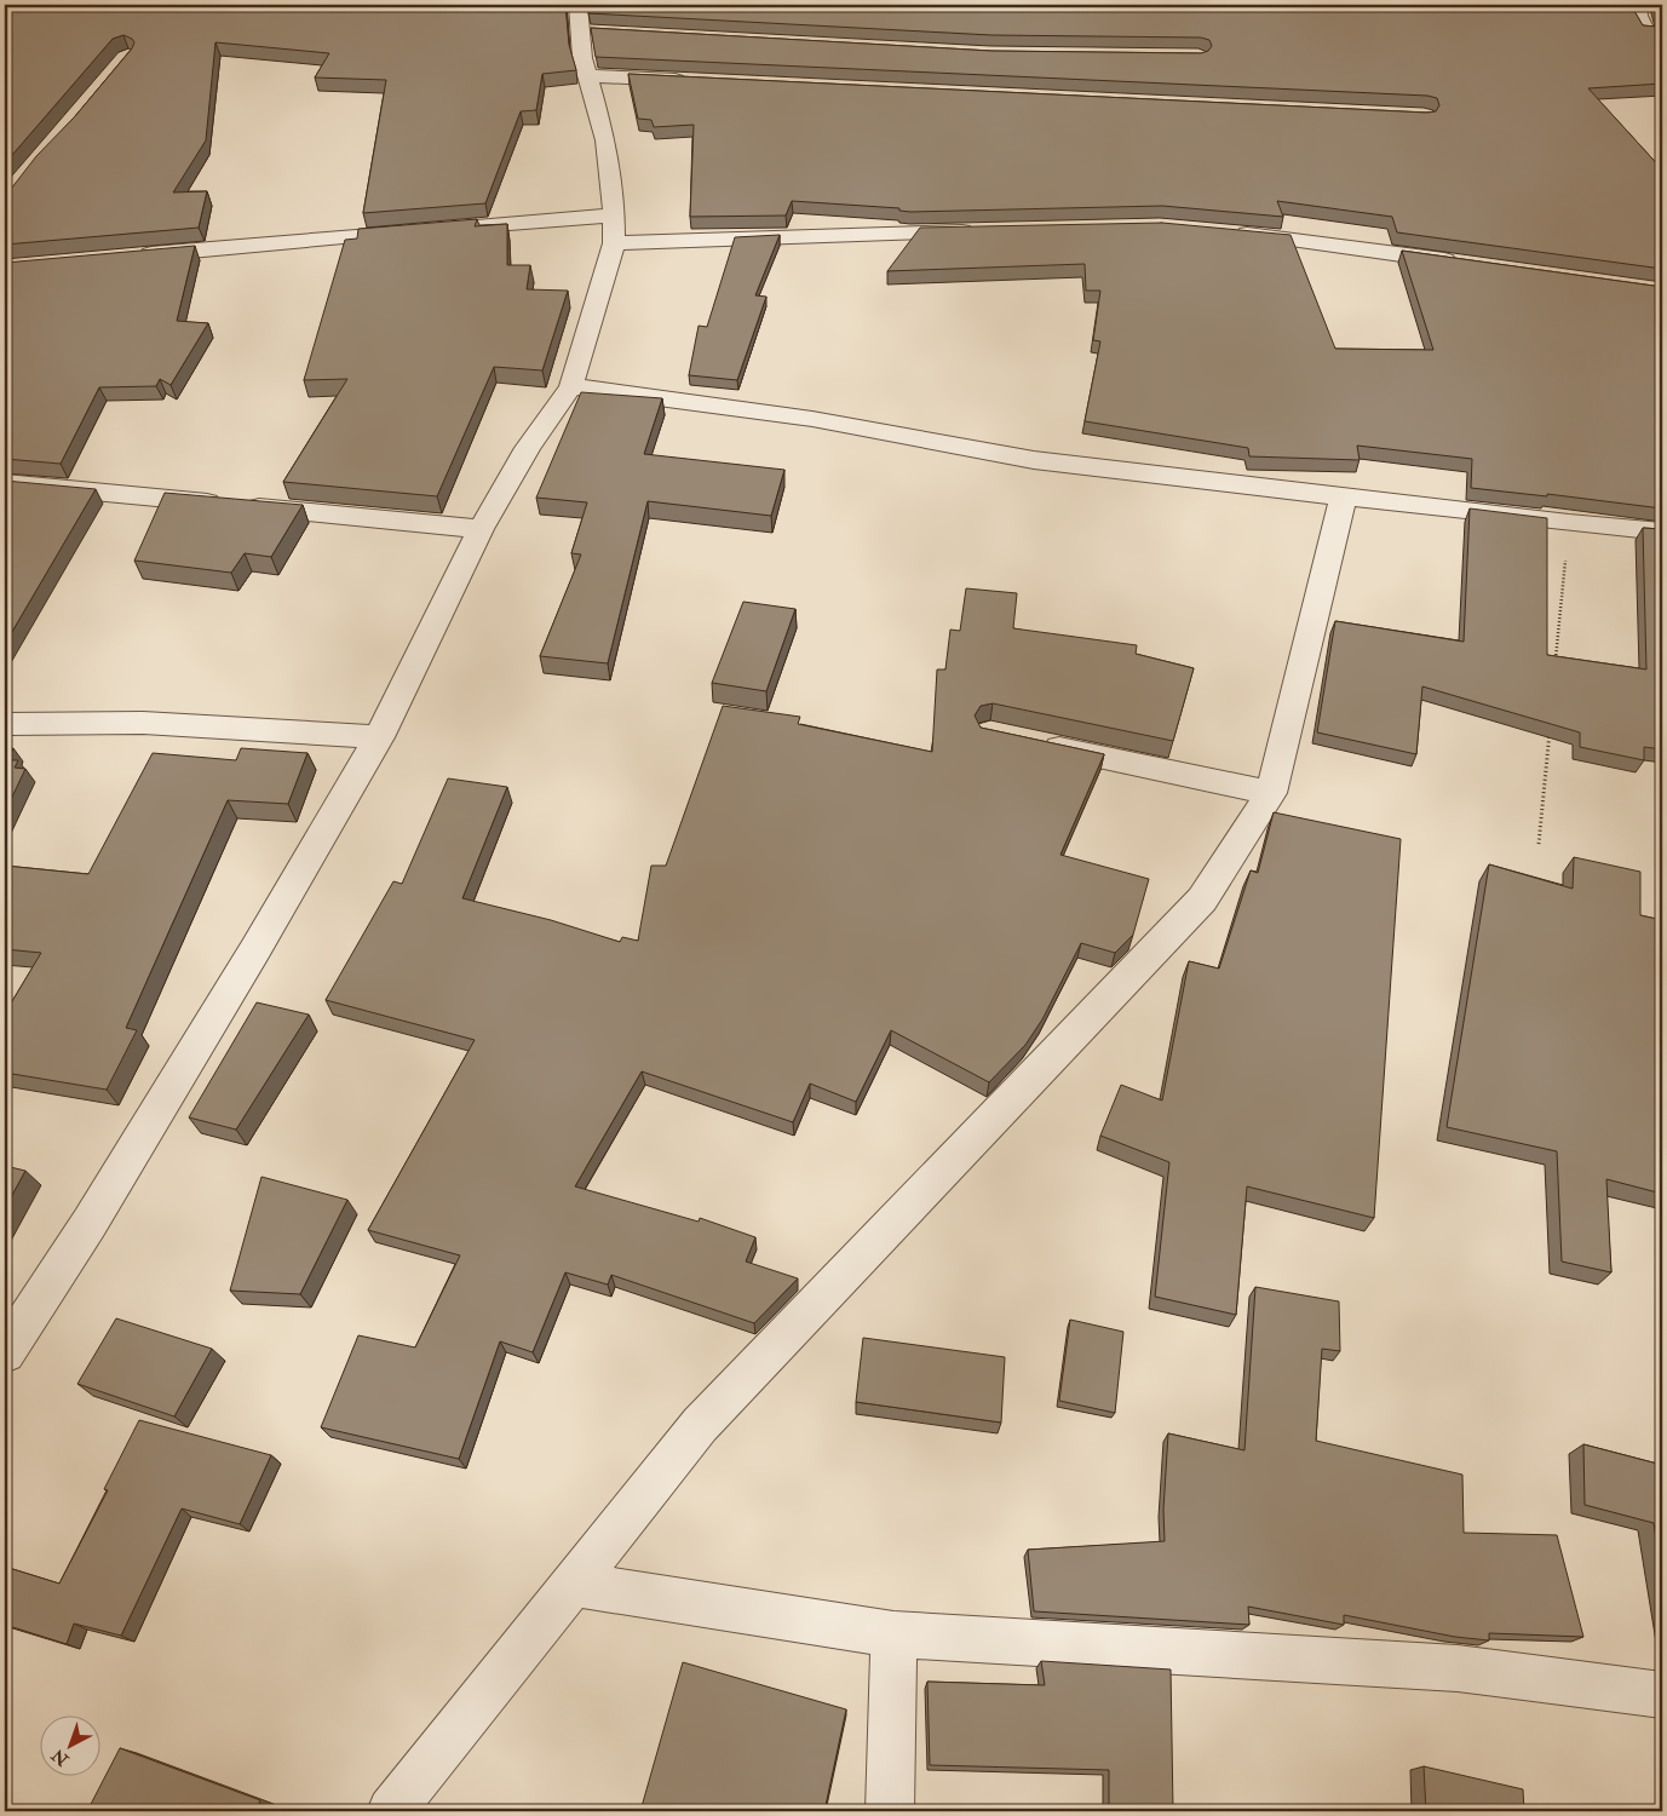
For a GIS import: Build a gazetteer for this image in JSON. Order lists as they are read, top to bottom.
{
  "north": "bottom left"
}
